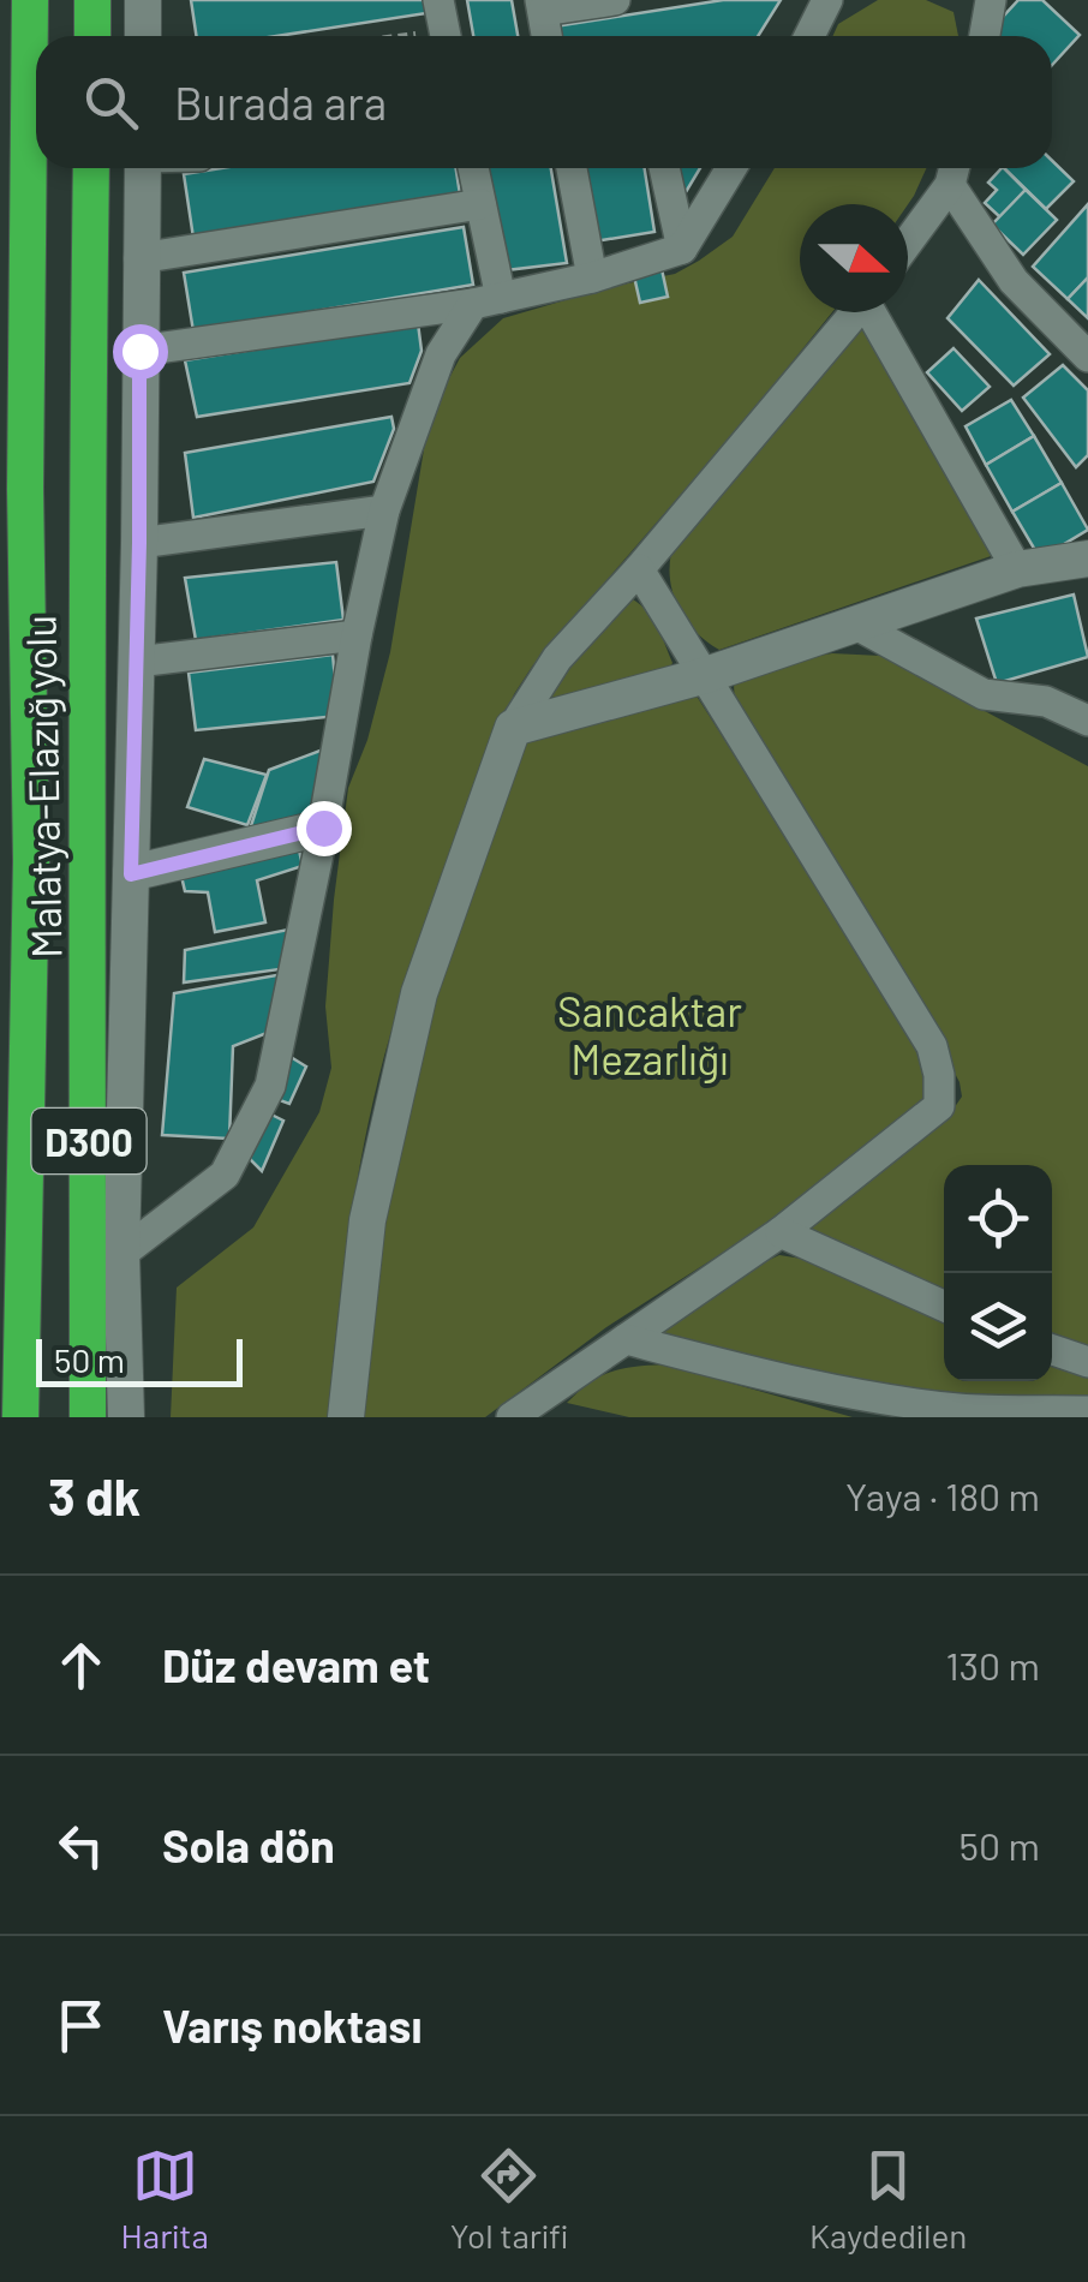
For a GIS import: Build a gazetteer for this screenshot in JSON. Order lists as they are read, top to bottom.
{
  "streets": {
    "highway": ["Malatya-Elazığ yolu", "D300"]
  },
  "parks": ["Sancaktar Mezarlığı"],
  "scale_bar": "50 m",
  "north": "right",
  "page": {
    "search": "Burada ara",
    "scale": "50 m",
    "heading": ["3 dk", "Yaya · 180 m"],
    "list": [
      ["Düz devam et", "130 m"],
      ["Sola dön", "50 m"],
      "Varış noktası"
    ],
    "nav": ["Harita", "Yol tarifi", "Kaydedilen"]
  }
}
